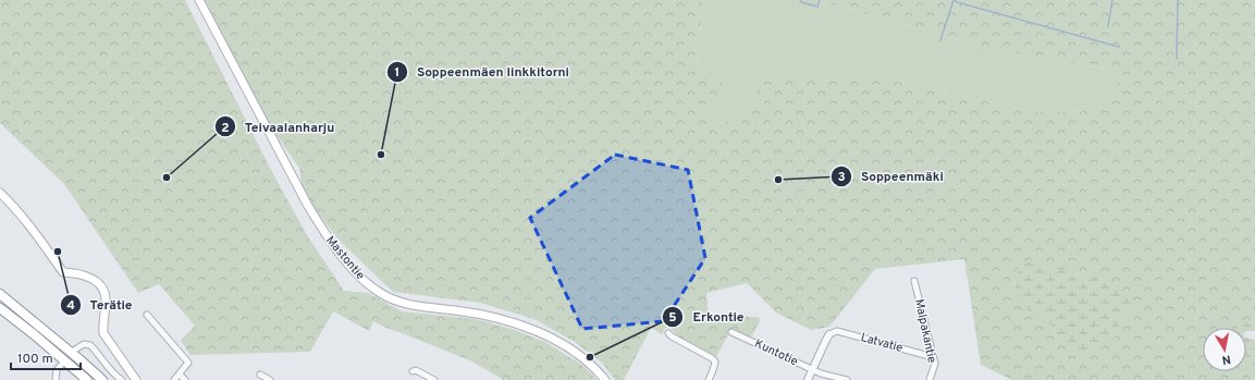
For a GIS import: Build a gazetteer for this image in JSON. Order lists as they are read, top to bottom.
{
  "streets": {
    "main road": ["Mastontie"],
    "street": ["Malpakantie", "Latvatie", "Kuntotie"]
  },
  "crossings": [
    ["Malpakantie", "Latvatie"]
  ],
  "places": [
    "Soppeenmäen linkkitorni",
    "Teivaalanharju",
    "Soppeenmäki",
    "Terätie",
    "Erkontie"
  ],
  "scale_bar": "100 m",
  "north": "bottom"
}
